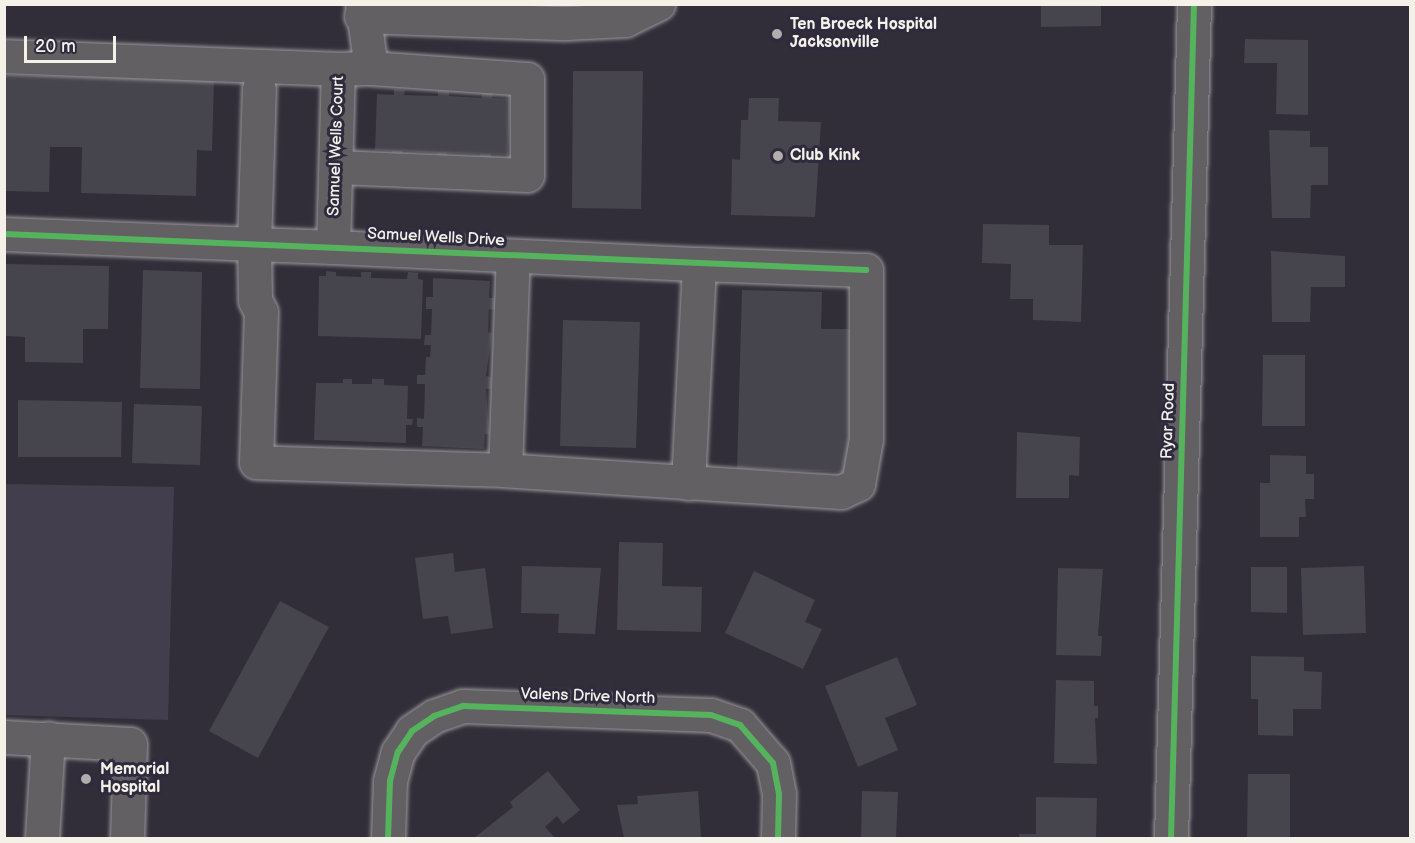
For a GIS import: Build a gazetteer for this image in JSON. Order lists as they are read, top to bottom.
{
  "streets": {
    "street": [
      "Samuel Wells Court",
      "Samuel Wells Drive",
      "Ryar Road",
      "Valens Drive North"
    ]
  },
  "crossings": [
    ["Samuel Wells Court", "Samuel Wells Drive"]
  ],
  "places": ["Ten Broeck Hospital Jacksonville", "Club Kink", "Memorial Hospital"],
  "scale_bar": "20 m"
}
